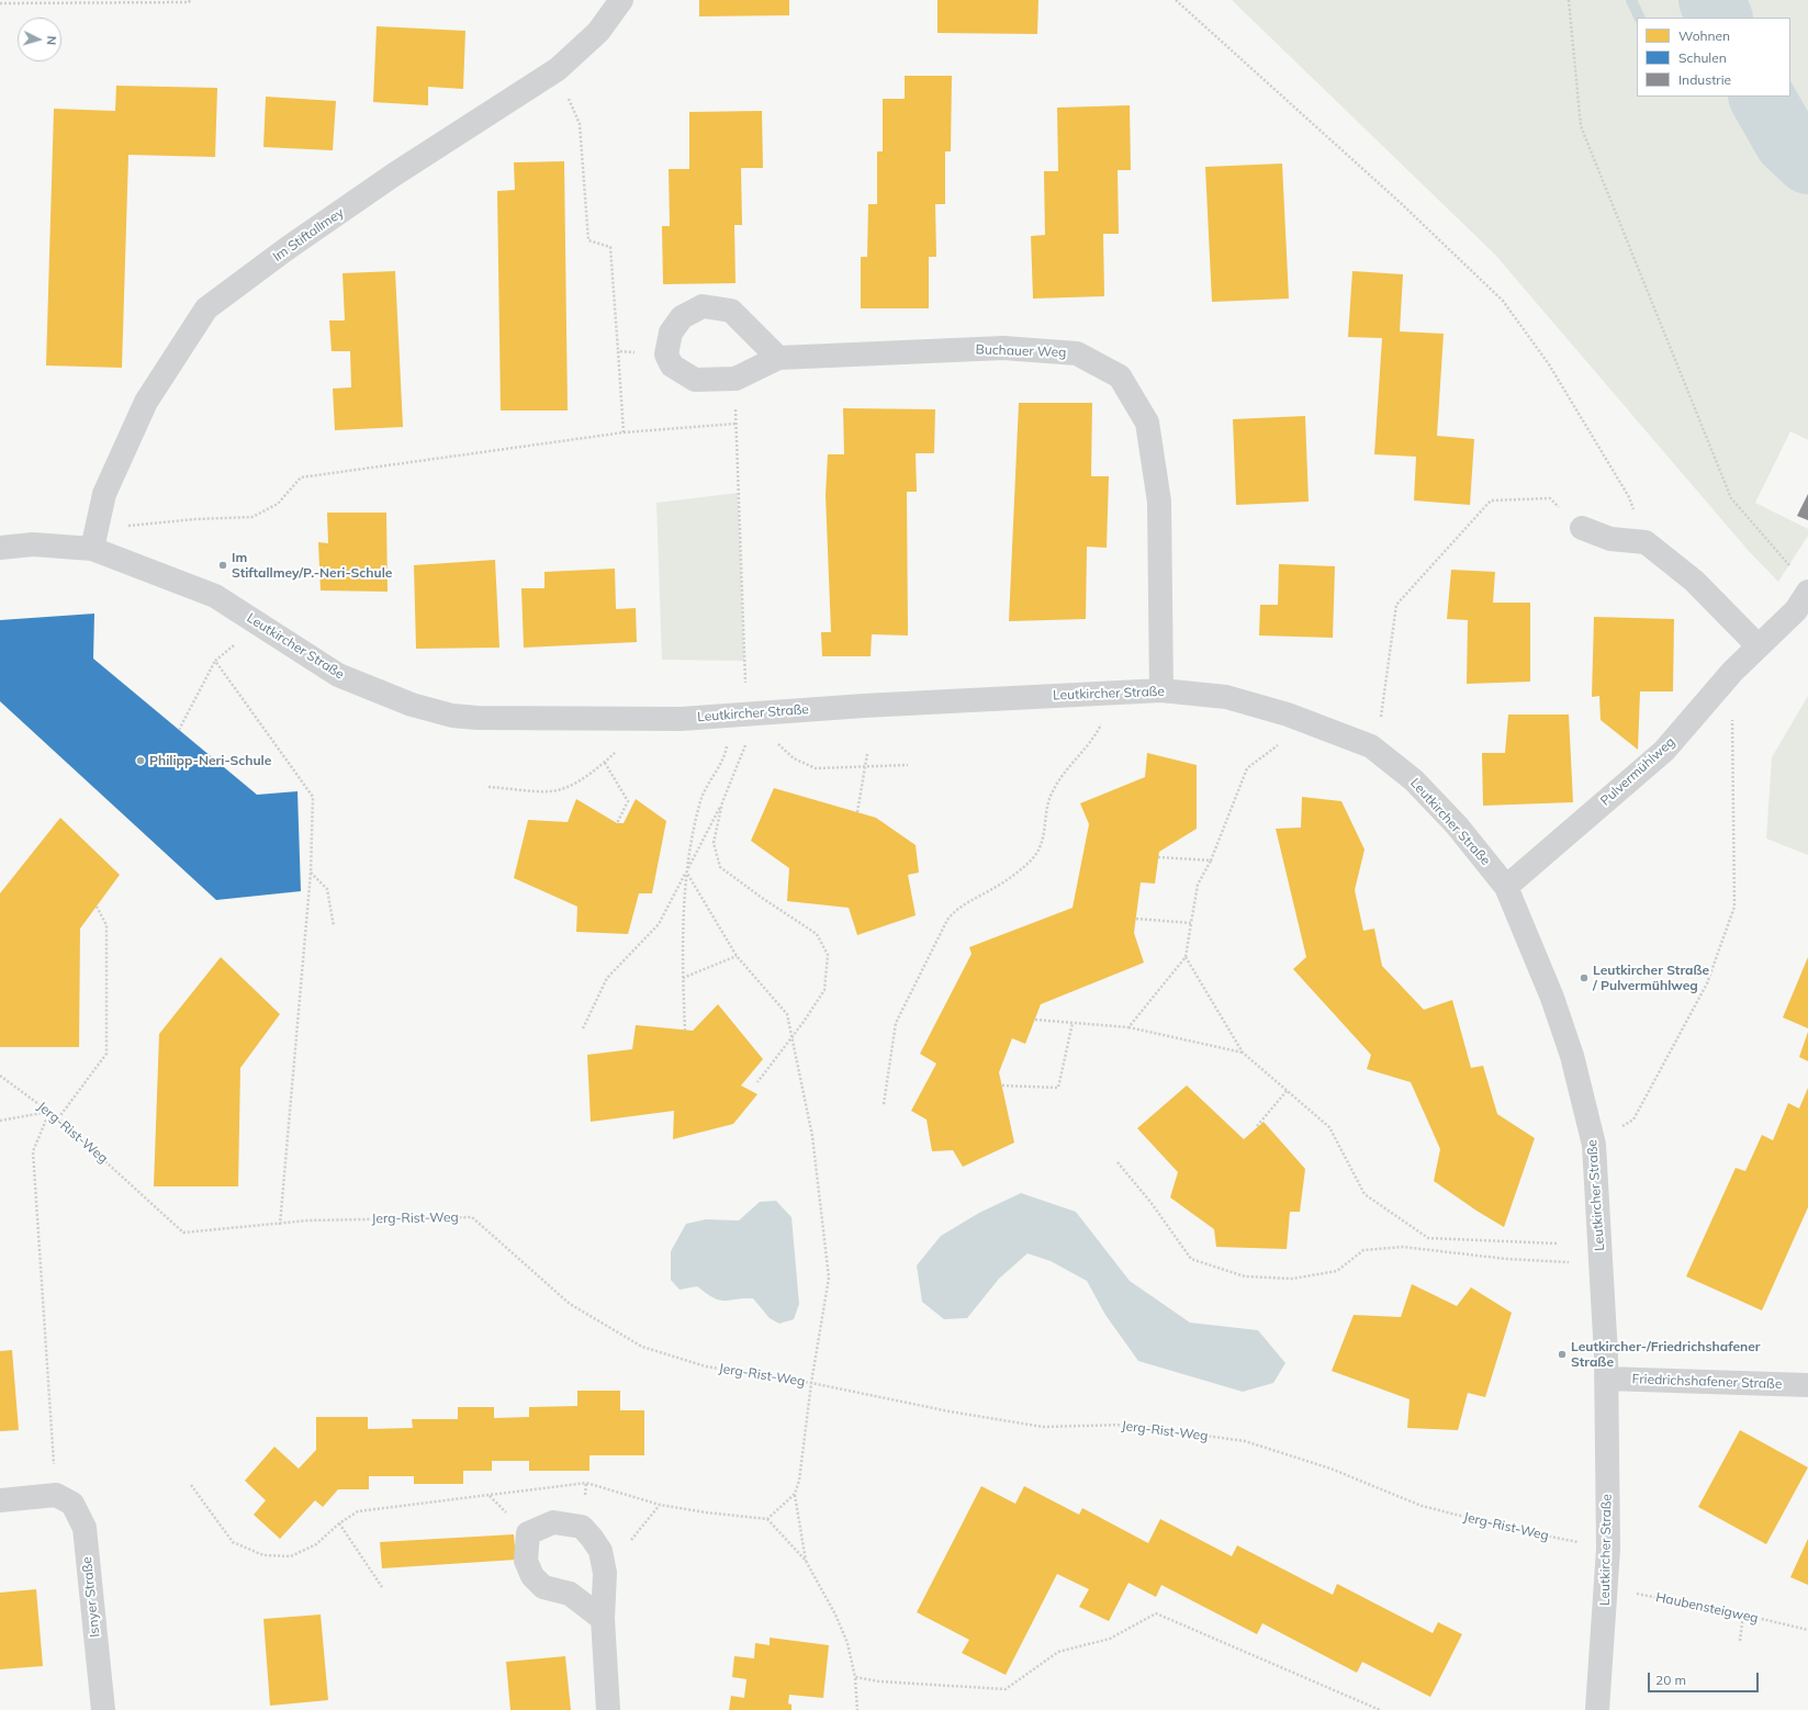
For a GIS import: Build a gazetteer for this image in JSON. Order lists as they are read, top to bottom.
{
  "streets": {
    "street": [
      "Im Stiftallmey",
      "Buchauer Weg",
      "Leutkircher Straße",
      "Pulvermühlweg",
      "Friedrichshafener Straße",
      "Isnyer Straße"
    ],
    "path": ["Jerg-Rist-Weg", "Haubensteigweg"]
  },
  "crossings": [
    ["Im Stiftallmey", "Leutkircher Straße"],
    ["Buchauer Weg", "Leutkircher Straße"],
    ["Leutkircher Straße", "Pulvermühlweg"],
    ["Leutkircher Straße", "Jerg-Rist-Weg"],
    ["Leutkircher Straße", "Friedrichshafener Straße"],
    ["Leutkircher Straße", "Haubensteigweg"]
  ],
  "places": [
    "Im Stiftallmey/P.-Neri-Schule",
    "Philipp-Neri-Schule",
    "Leutkircher Straße / Pulvermühlweg",
    "Leutkircher-/Friedrichshafener Straße"
  ],
  "legend": ["Wohnen", "Schulen", "Industrie"],
  "scale_bar": "20 m",
  "north": "right"
}
